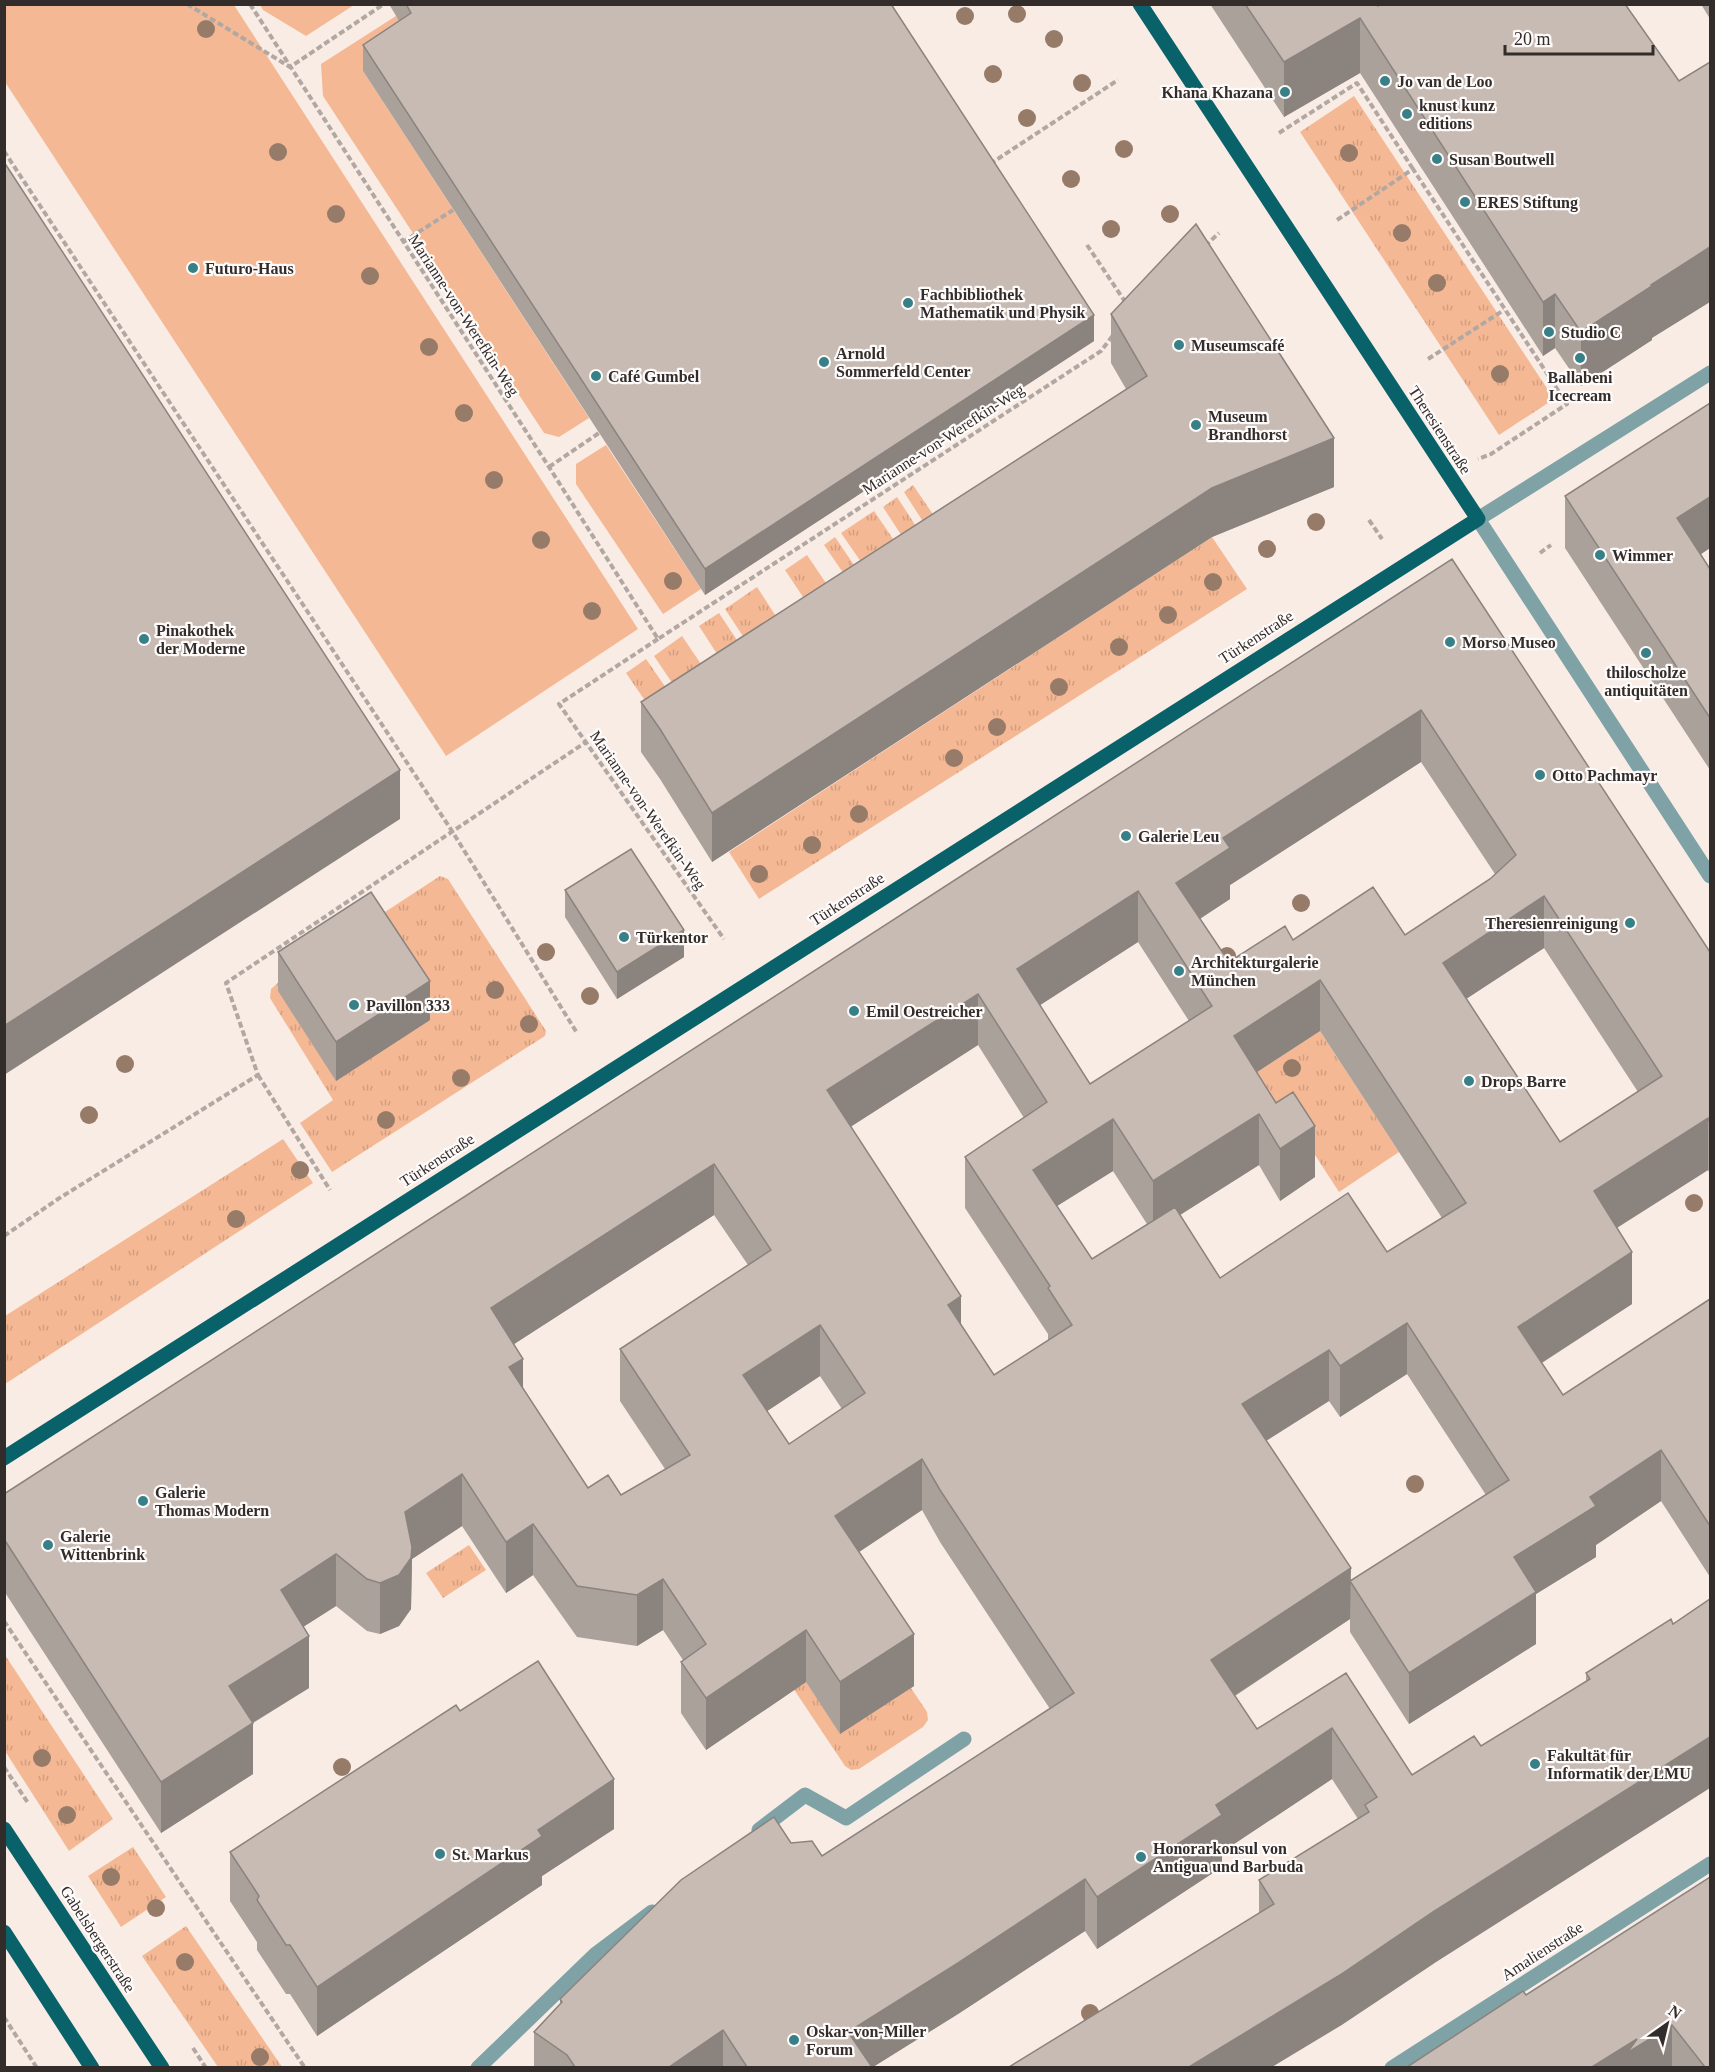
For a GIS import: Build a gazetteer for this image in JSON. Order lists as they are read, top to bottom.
{
  "streets": {
    "main road": ["Theresienstraße", "Türkenstraße", "Gabelsbergerstraße"],
    "street": ["Amalienstraße"],
    "path": ["Marianne-von-Werefkin-Weg"]
  },
  "crossings": [
    ["Theresienstraße", "Türkenstraße"]
  ],
  "places": [
    "Jo van de Loo",
    "Khana Khazana",
    "knust kunz editions",
    "Susan Boutwell",
    "ERES Stiftung",
    "Futuro-Haus",
    "Fachbibliothek Mathematik und Physik",
    "Studio C",
    "Museumscafé",
    "Ballabeni Icecream",
    "Arnold Sommerfeld Center",
    "Café Gumbel",
    "Museum Brandhorst",
    "Wimmer",
    "Pinakothek der Moderne",
    "Morso Museo",
    "thiloscholze antiquitäten",
    "Otto Pachmayr",
    "Galerie Leu",
    "Theresienreinigung",
    "Türkentor",
    "Architekturgalerie München",
    "Pavillon 333",
    "Emil Oestreicher",
    "Drops Barre",
    "Galerie Thomas Modern",
    "Galerie Wittenbrink",
    "Fakultät für Informatik der LMU",
    "St. Markus",
    "Honorarkonsul von Antigua und Barbuda",
    "Oskar-von-Miller Forum"
  ],
  "scale_bar": "20 m",
  "north": "top right"
}
